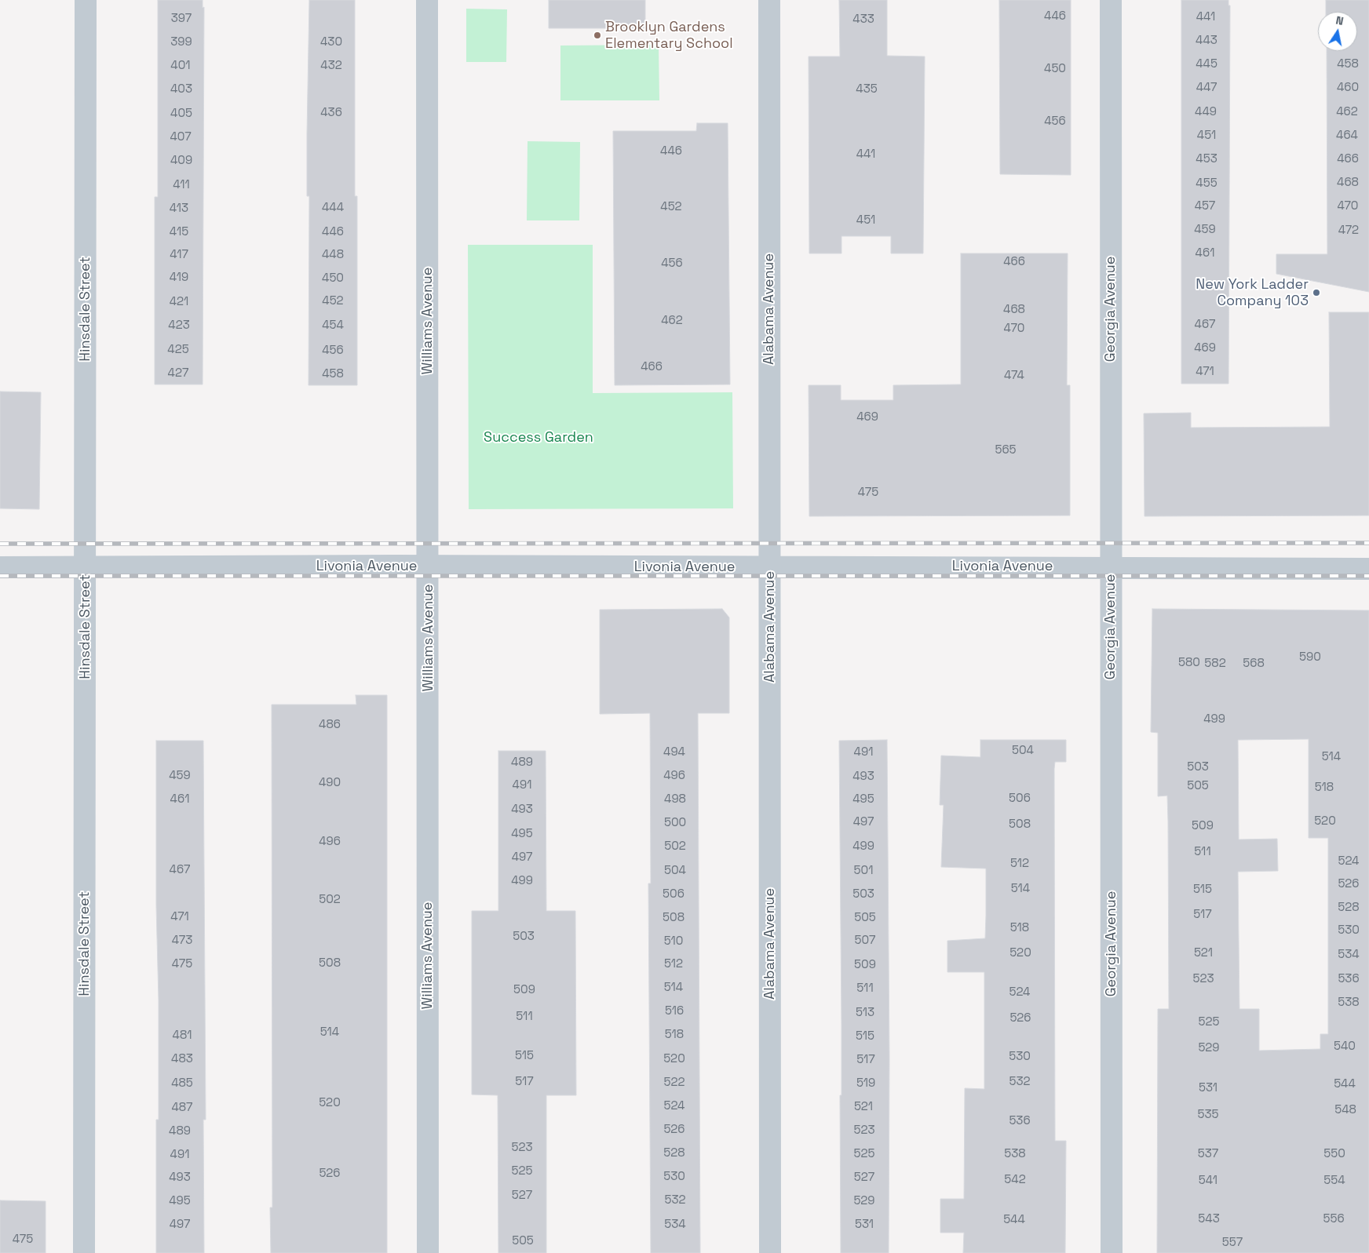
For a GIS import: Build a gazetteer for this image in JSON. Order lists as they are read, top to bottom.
{
  "streets": {
    "street": [
      "Hinsdale Street",
      "Alabama Avenue",
      "Georgia Avenue",
      "Williams Avenue",
      "Livonia Avenue"
    ]
  },
  "crossings": [
    ["Hinsdale Street", "Livonia Avenue"],
    ["Alabama Avenue", "Livonia Avenue"],
    ["Georgia Avenue", "Livonia Avenue"],
    ["Williams Avenue", "Livonia Avenue"]
  ],
  "parks": ["Success Garden"],
  "places": ["Brooklyn Gardens Elementary School", "New York Ladder Company 103"],
  "house_numbers": [
    "446",
    "441",
    "397",
    "433",
    "443",
    "399",
    "430",
    "445",
    "458",
    "401",
    "432",
    "450",
    "447",
    "460",
    "403",
    "435",
    "449",
    "462",
    "436",
    "405",
    "456",
    "451",
    "464",
    "407",
    "446",
    "441",
    "453",
    "466",
    "409",
    "468",
    "455",
    "411",
    "457",
    "470",
    "452",
    "444",
    "413",
    "451",
    "459",
    "472",
    "415",
    "446",
    "461",
    "417",
    "448",
    "466",
    "456",
    "419",
    "450",
    "452",
    "421",
    "468",
    "462",
    "467",
    "423",
    "454",
    "470",
    "469",
    "425",
    "456",
    "466",
    "471",
    "427",
    "458",
    "474",
    "469",
    "565",
    "475",
    "590",
    "580",
    "582",
    "568",
    "499",
    "486",
    "504",
    "494",
    "491",
    "514",
    "489",
    "503",
    "459",
    "496",
    "493",
    "490",
    "491",
    "505",
    "518",
    "506",
    "461",
    "498",
    "495",
    "493",
    "520",
    "497",
    "500",
    "508",
    "509",
    "495",
    "496",
    "502",
    "499",
    "511",
    "497",
    "524",
    "512",
    "467",
    "504",
    "501",
    "499",
    "526",
    "514",
    "515",
    "506",
    "503",
    "502",
    "528",
    "517",
    "471",
    "508",
    "505",
    "518",
    "530",
    "503",
    "473",
    "507",
    "510",
    "520",
    "521",
    "534",
    "508",
    "475",
    "512",
    "509",
    "523",
    "536",
    "514",
    "511",
    "509",
    "524",
    "538",
    "516",
    "513",
    "511",
    "526",
    "525",
    "514",
    "518",
    "481",
    "515",
    "540",
    "529",
    "515",
    "530",
    "483",
    "520",
    "517",
    "517",
    "532",
    "522",
    "485",
    "519",
    "544",
    "531",
    "520",
    "524",
    "521",
    "487",
    "548",
    "535",
    "536",
    "526",
    "523",
    "489",
    "523",
    "528",
    "525",
    "538",
    "537",
    "550",
    "491",
    "525",
    "526",
    "530",
    "493",
    "527",
    "542",
    "541",
    "554",
    "527",
    "532",
    "495",
    "529",
    "543",
    "556",
    "544",
    "497",
    "534",
    "531",
    "475",
    "505",
    "557"
  ],
  "north": "top"
}
